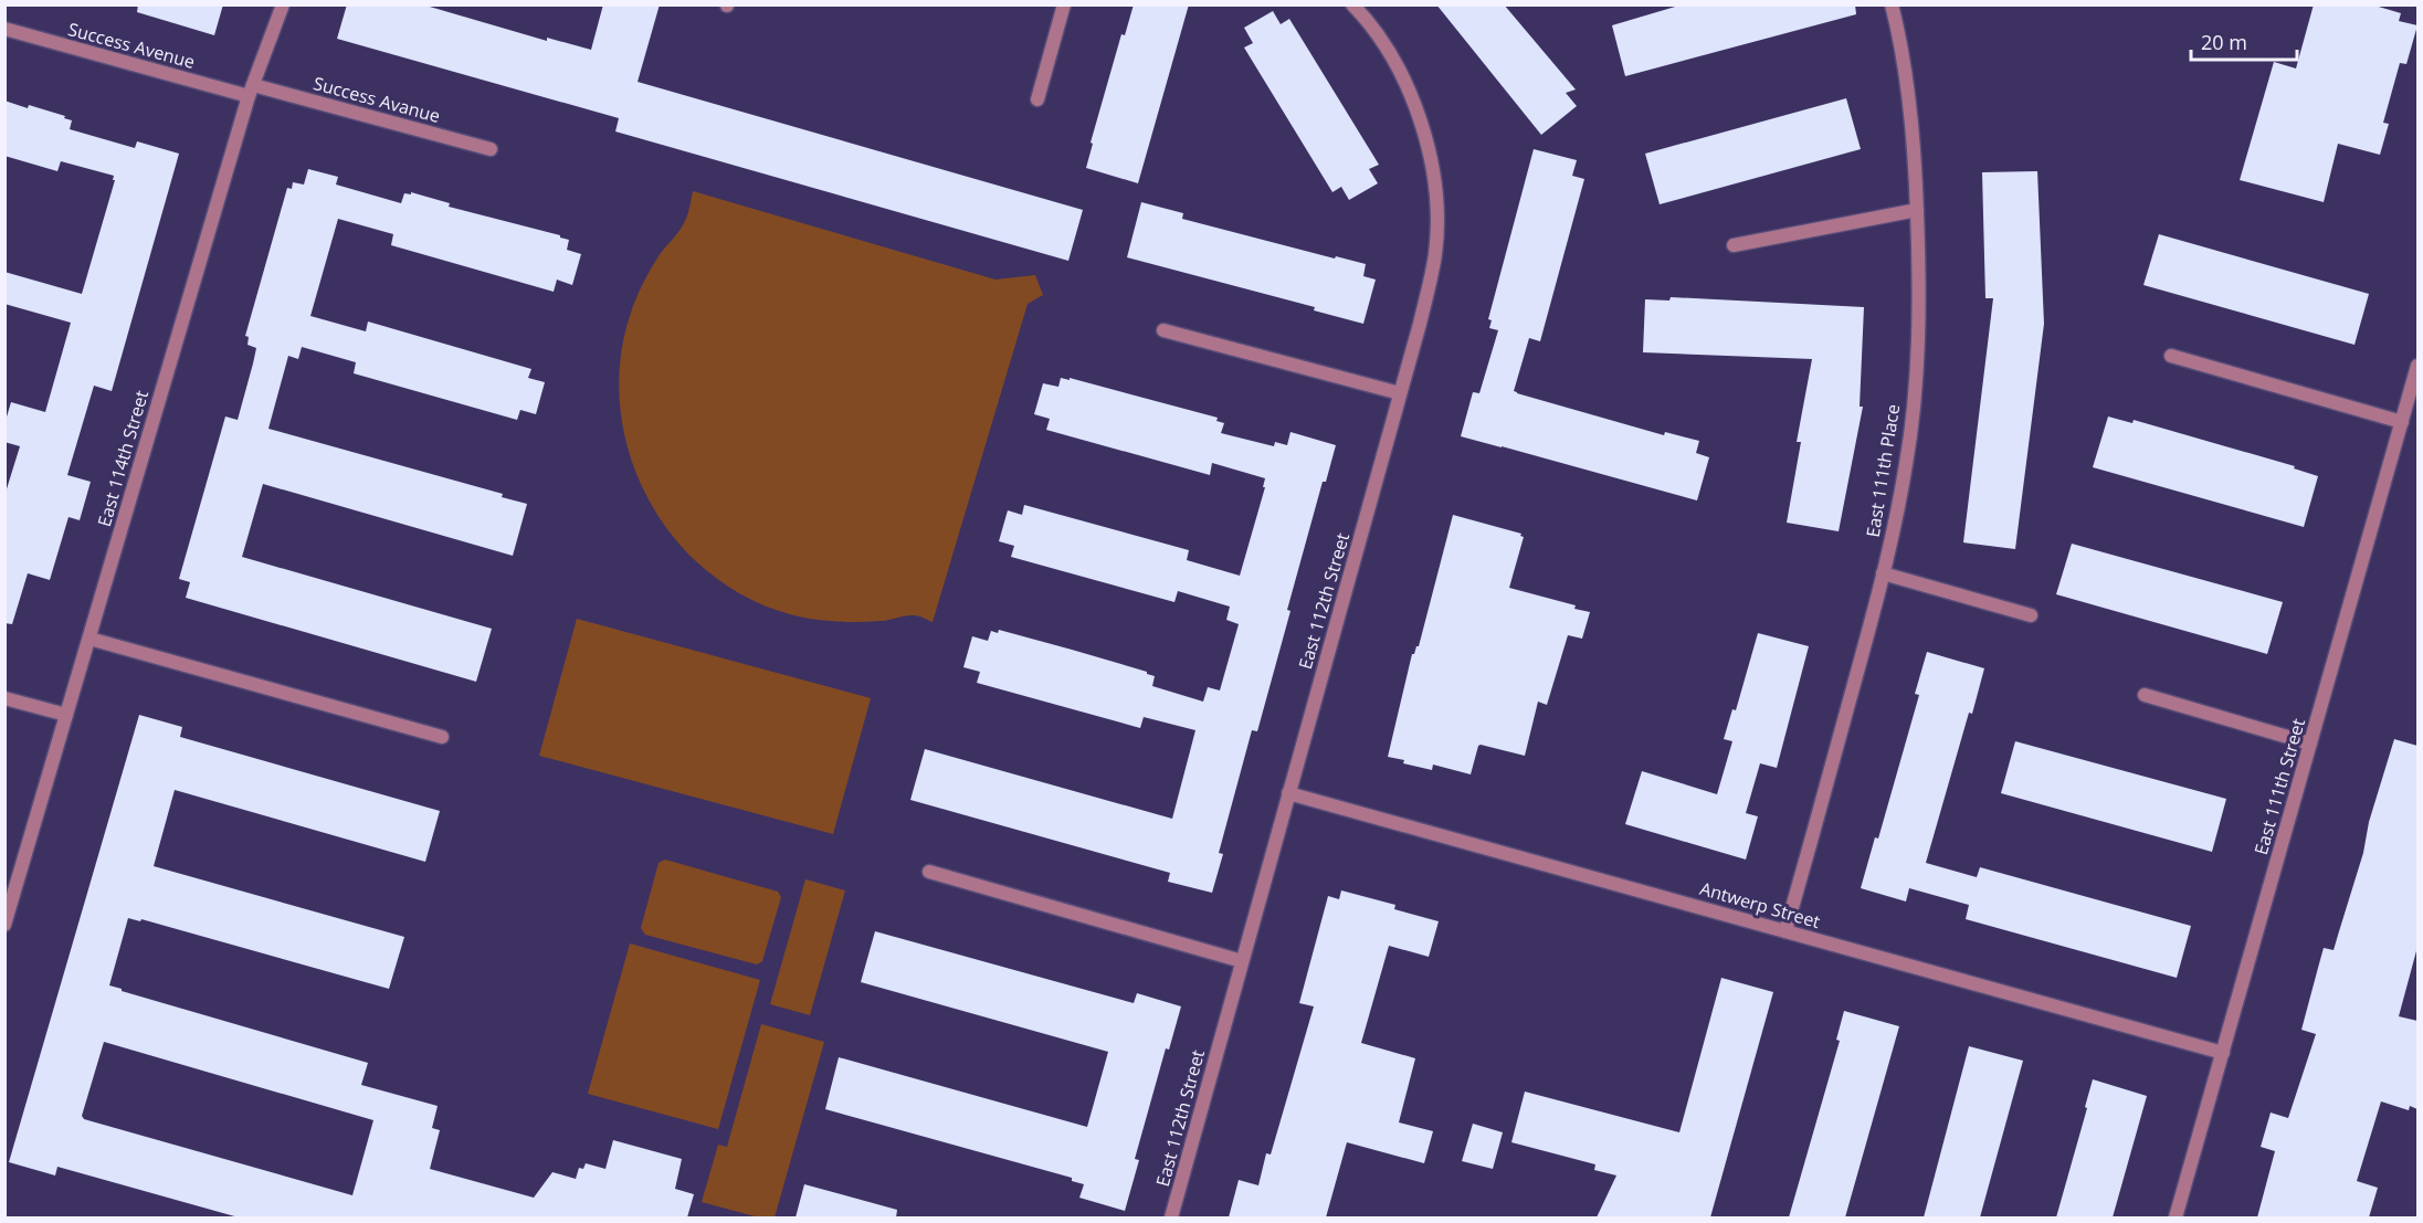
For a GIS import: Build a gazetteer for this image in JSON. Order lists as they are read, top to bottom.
{
  "streets": {
    "street": [
      "Success Avenue",
      "Success Avanue",
      "East 114th Street",
      "East 111th Place",
      "East 112th Street",
      "East 111th Street",
      "Antwerp Street"
    ]
  },
  "crossings": [
    ["Success Avenue", "Success Avanue"],
    ["Success Avenue", "East 114th Street"],
    ["Success Avanue", "East 114th Street"],
    ["East 111th Place", "Antwerp Street"],
    ["East 112th Street", "Antwerp Street"],
    ["East 111th Street", "Antwerp Street"]
  ],
  "scale_bar": "20 m"
}
